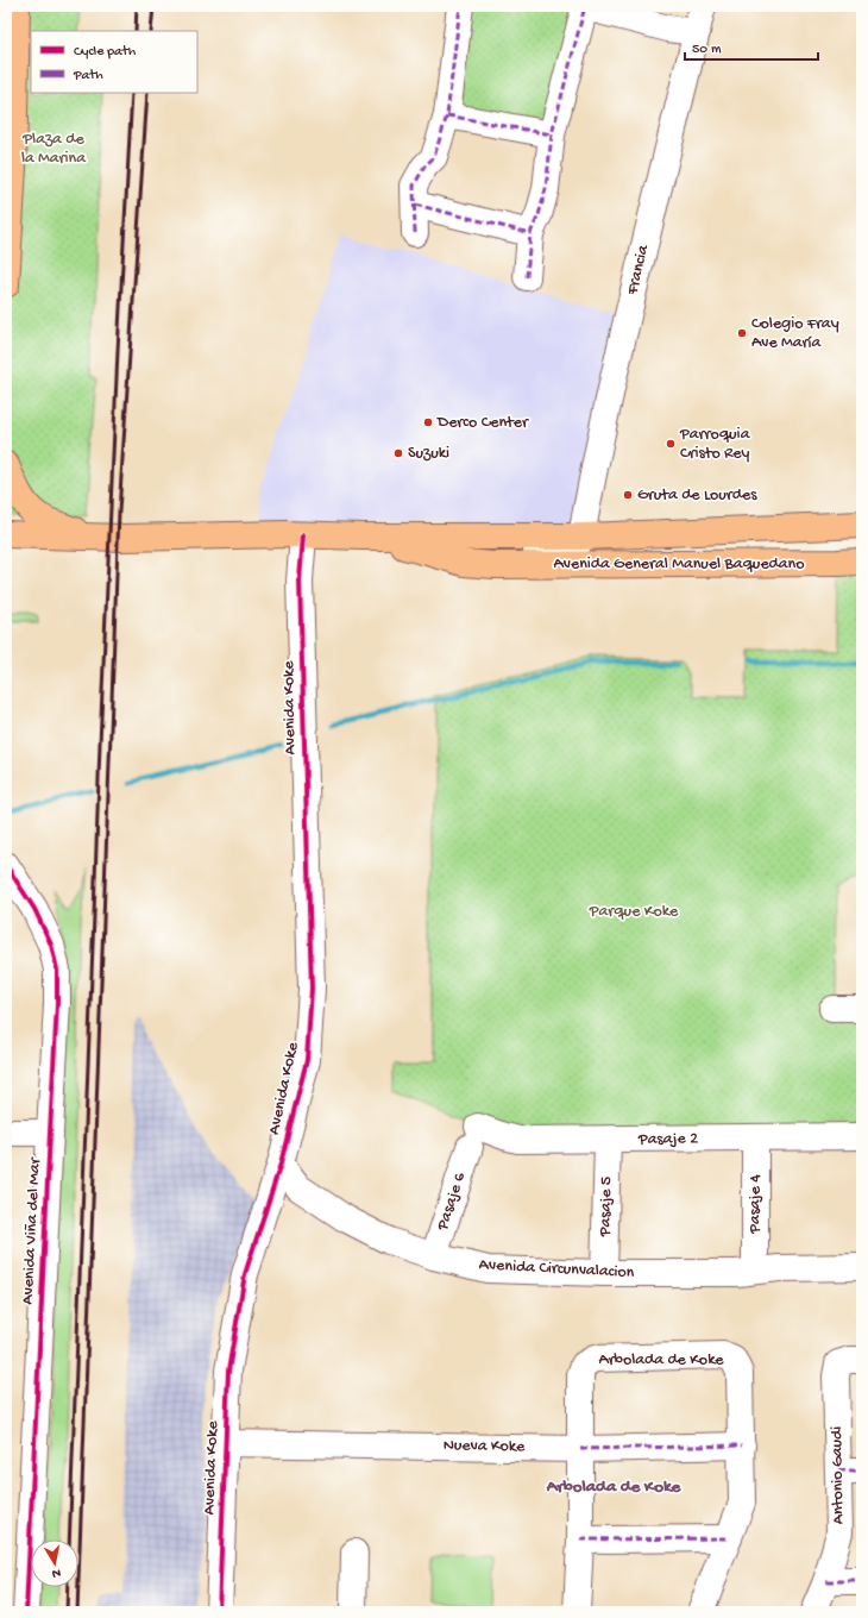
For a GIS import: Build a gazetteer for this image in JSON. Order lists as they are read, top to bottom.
{
  "streets": {
    "main road": ["Avenida General Manuel Baquedano"],
    "street": [
      "Francia",
      "Avenida Koke",
      "Pasaje 2",
      "Pasaje 6",
      "Pasaje 4",
      "Pasaje 5",
      "Avenida Viña del Mar",
      "Avenida Circunvalacion",
      "Arbolada de Koke",
      "Nueva Koke",
      "Antonio Gaudi"
    ]
  },
  "crossings": [
    ["Francia", "Avenida General Manuel Baquedano"],
    ["Avenida General Manuel Baquedano", "Avenida Koke"],
    ["Avenida Koke", "Avenida Circunvalacion"],
    ["Avenida Koke", "Nueva Koke"],
    ["Pasaje 2", "Pasaje 6"],
    ["Pasaje 2", "Pasaje 4"],
    ["Pasaje 2", "Pasaje 5"],
    ["Pasaje 6", "Avenida Circunvalacion"],
    ["Pasaje 4", "Avenida Circunvalacion"],
    ["Pasaje 5", "Avenida Circunvalacion"],
    ["Arbolada de Koke", "Nueva Koke"]
  ],
  "districts": ["Arbolada de Koke"],
  "parks": ["Plaza de la Marina", "Parque Koke"],
  "places": [
    "Colegio Fray Ave María",
    "Derco Center",
    "Parroquia Cristo Rey",
    "Suzuki",
    "Gruta de Lourdes"
  ],
  "legend": ["Cycle path", "Path"],
  "scale_bar": "50 m",
  "north": "bottom"
}
